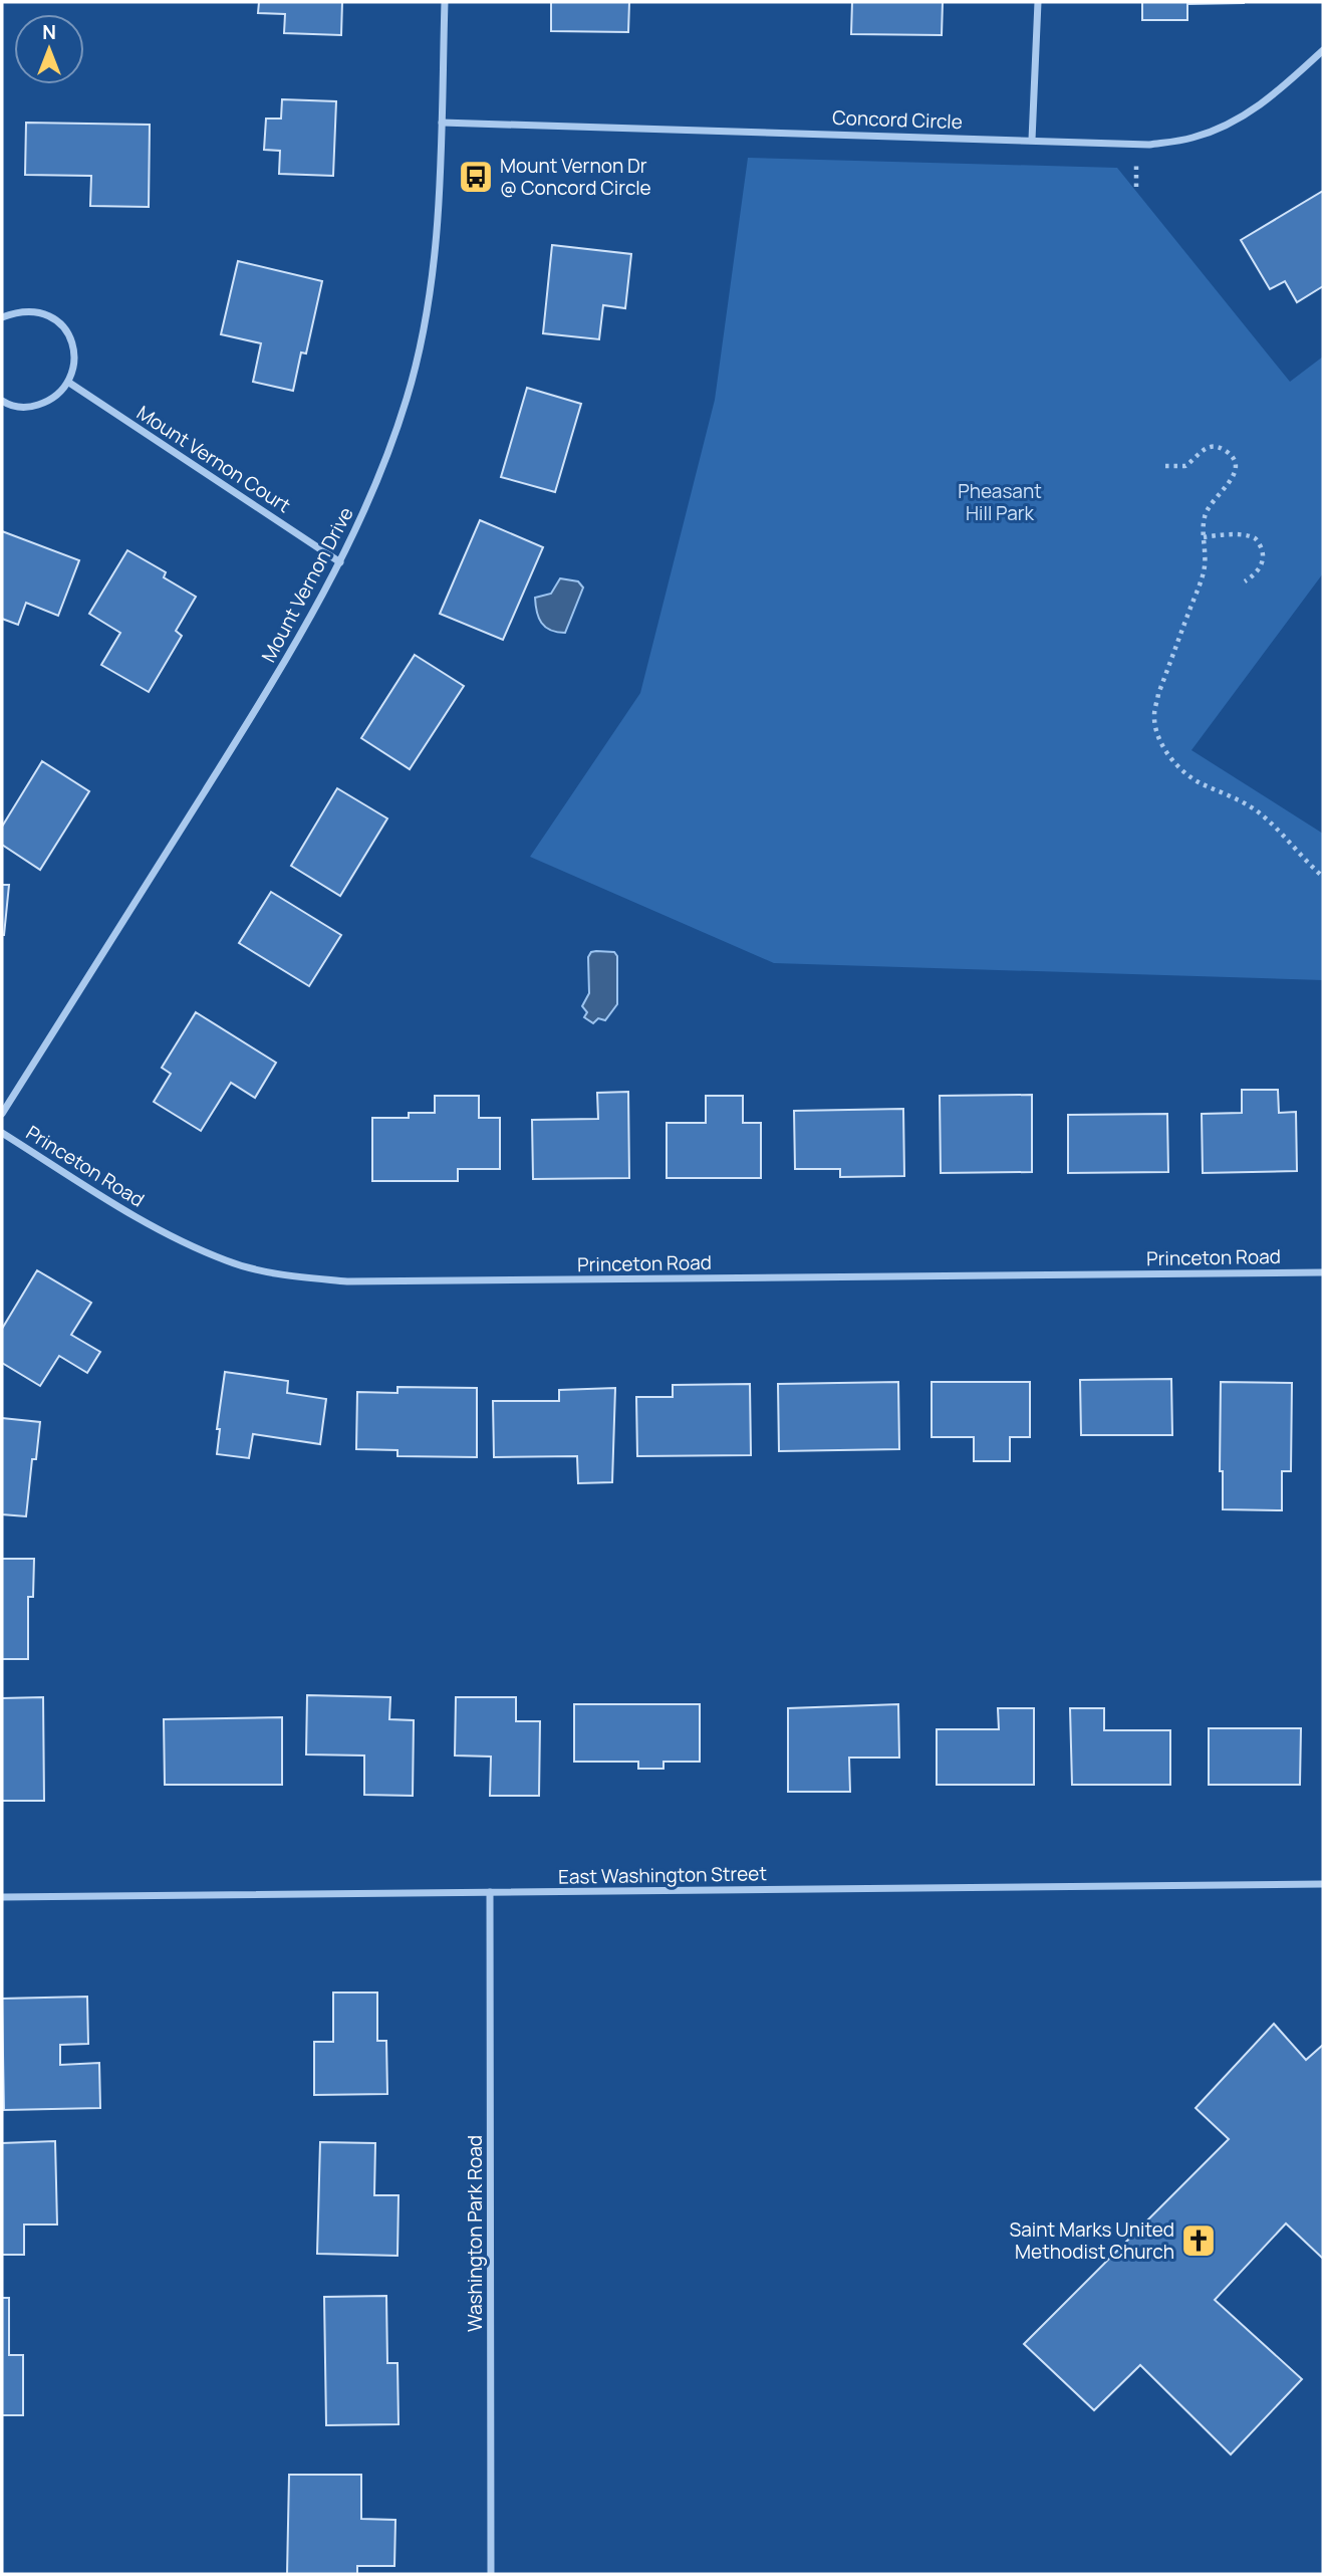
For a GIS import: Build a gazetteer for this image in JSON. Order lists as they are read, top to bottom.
{
  "streets": {
    "street": [
      "Concord Circle",
      "Mount Vernon Court",
      "Mount Vernon Drive",
      "Princeton Road",
      "East Washington Street",
      "Washington Park Road"
    ]
  },
  "crossings": [
    ["Concord Circle", "Mount Vernon Drive"],
    ["Mount Vernon Court", "Mount Vernon Drive"],
    ["East Washington Street", "Washington Park Road"]
  ],
  "parks": ["Pheasant Hill Park"],
  "places": {
    "bus stop": ["Mount Vernon Dr @ Concord Circle"],
    "church": ["Saint Marks United Methodist Church"]
  },
  "north": "top"
}
